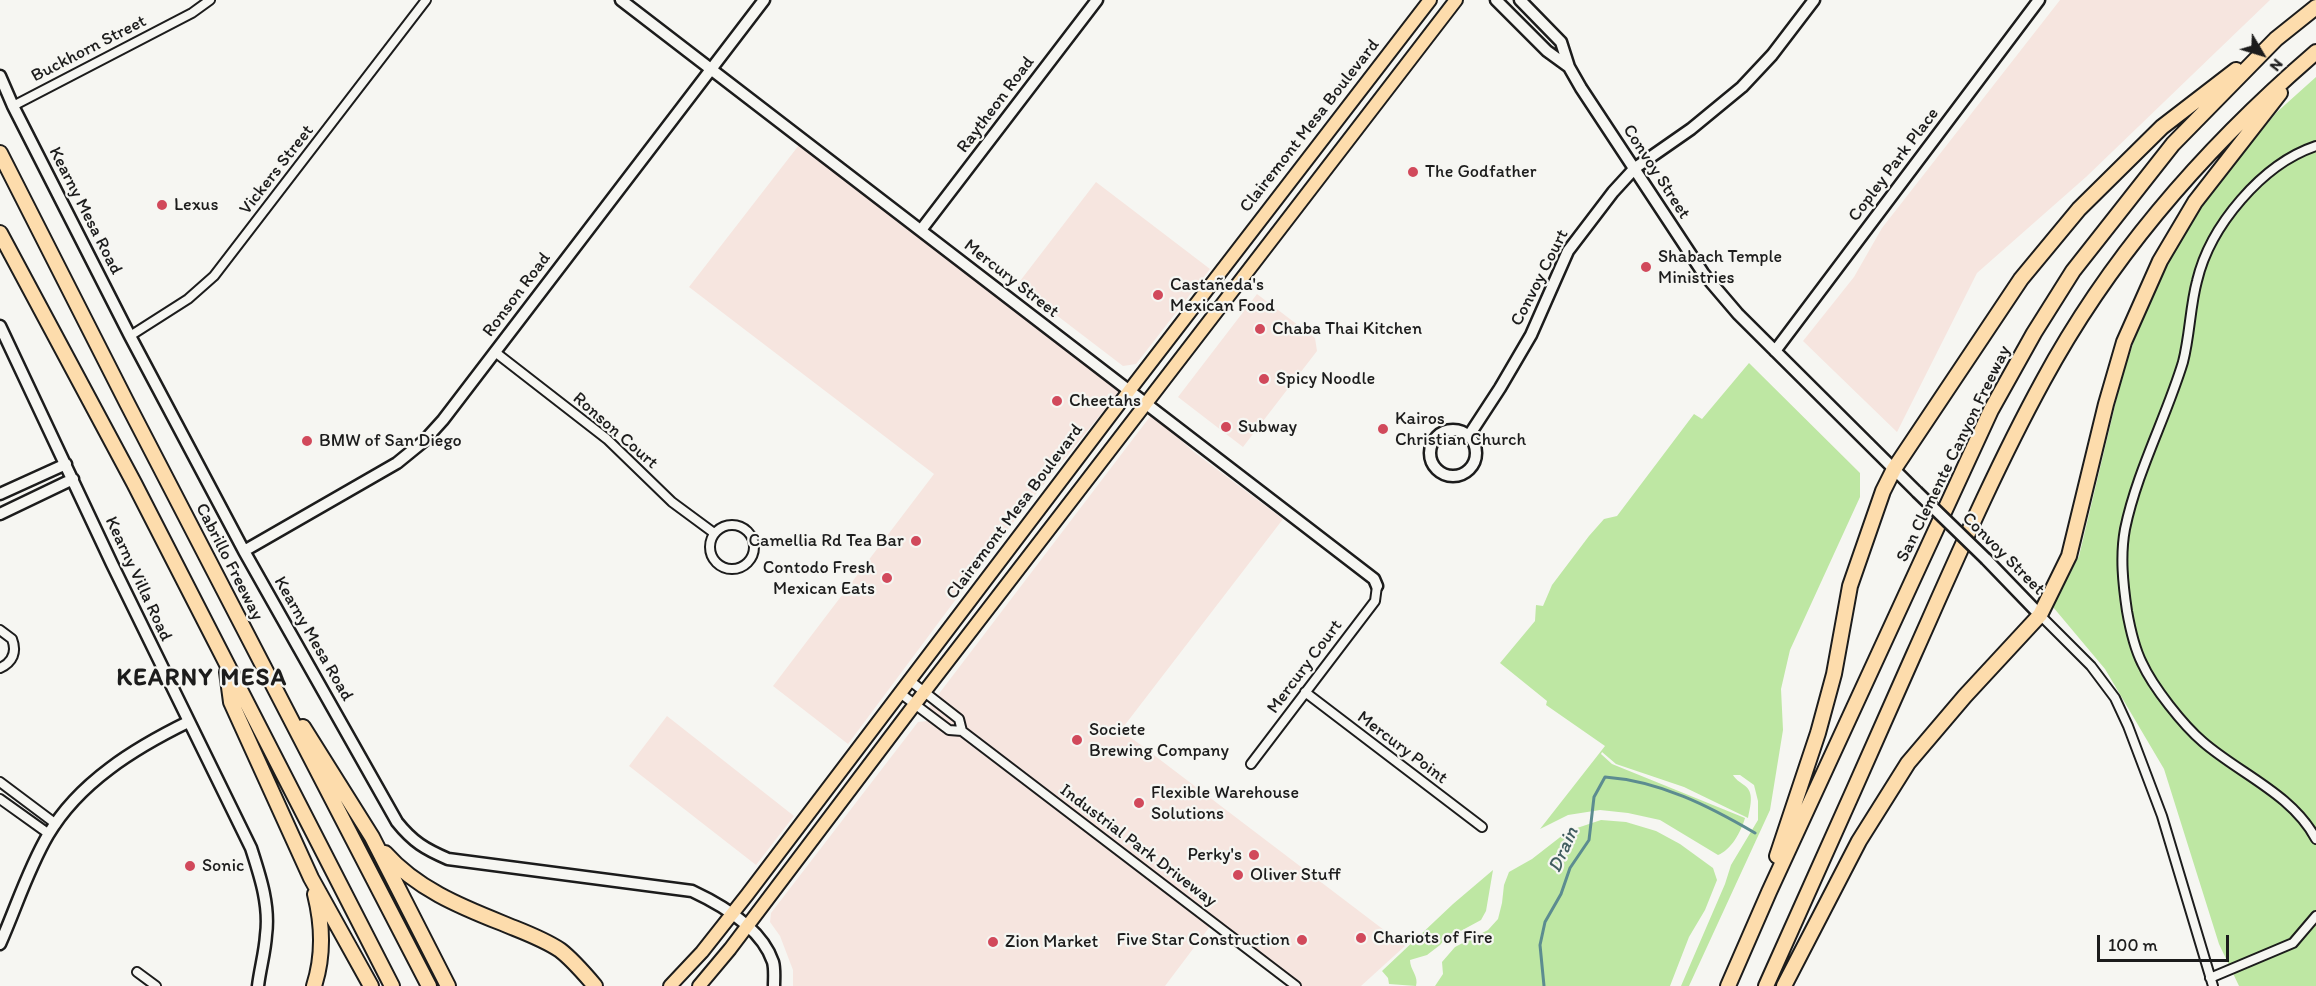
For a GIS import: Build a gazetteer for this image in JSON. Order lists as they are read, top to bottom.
{
  "streets": {
    "highway": ["San Clemente Canyon Freeway", "Cabrillo Freeway"],
    "main road": ["Clairemont Mesa Boulevard"],
    "street": [
      "Buckhorn Street",
      "Raytheon Road",
      "Copley Park Place",
      "Vickers Street",
      "Convoy Street",
      "Kearny Mesa Road",
      "Convoy Court",
      "Mercury Street",
      "Ronson Road",
      "Ronson Court",
      "Kearny Villa Road",
      "Mercury Court",
      "Mercury Point",
      "Industrial Park Driveway"
    ]
  },
  "crossings": [
    ["Buckhorn Street", "Kearny Mesa Road"],
    ["Raytheon Road", "Mercury Street"],
    ["Clairemont Mesa Boulevard", "Kearny Mesa Road"],
    ["Clairemont Mesa Boulevard", "Mercury Street"],
    ["Clairemont Mesa Boulevard", "Industrial Park Driveway"],
    ["Copley Park Place", "Convoy Street"],
    ["Vickers Street", "Kearny Mesa Road"],
    ["Convoy Street", "Convoy Court"],
    ["Kearny Mesa Road", "Ronson Road"],
    ["Mercury Street", "Ronson Road"],
    ["Mercury Street", "Mercury Court"],
    ["Ronson Road", "Ronson Court"],
    ["Mercury Court", "Mercury Point"]
  ],
  "districts": ["KEARNY MESA"],
  "water": ["Drain"],
  "places": [
    "The Godfather",
    "Lexus",
    "Shabach Temple Ministries",
    "Castañeda's Mexican Food",
    "Chaba Thai Kitchen",
    "Spicy Noodle",
    "Cheetahs",
    "Subway",
    "Kairos Christian Church",
    "BMW of San Diego",
    "Camellia Rd Tea Bar",
    "Contodo Fresh Mexican Eats",
    "Societe Brewing Company",
    "Flexible Warehouse Solutions",
    "Perky's",
    "Sonic",
    "Oliver Stuff",
    "Chariots of Fire",
    "Five Star Construction",
    "Zion Market"
  ],
  "scale_bar": "100 m",
  "north": "bottom right"
}
